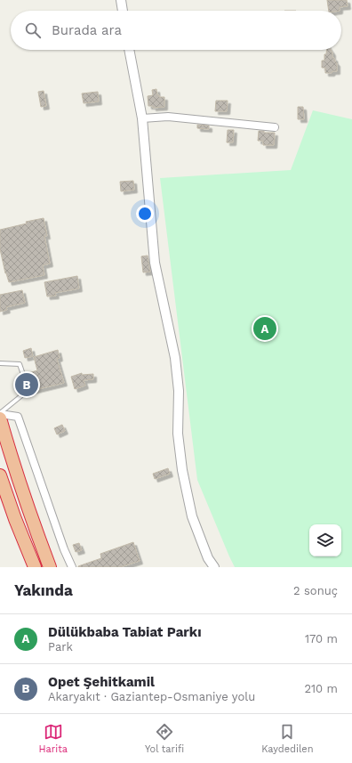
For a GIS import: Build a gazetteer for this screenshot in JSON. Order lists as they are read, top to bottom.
{
  "page": {
    "search": "Burada ara",
    "pins": ["A", "B"],
    "heading": ["Yakında", "2 sonuç"],
    "list": [
      {
        "mark": "A",
        "name": "Dülükbaba Tabiat Parkı",
        "note": "Park",
        "value": "170 m"
      },
      {
        "mark": "B",
        "name": "Opet Şehitkamil",
        "note": "Akaryakıt · Gaziantep-Osmaniye yolu",
        "value": "210 m"
      }
    ],
    "nav": ["Harita", "Yol tarifi", "Kaydedilen"]
  }
}
